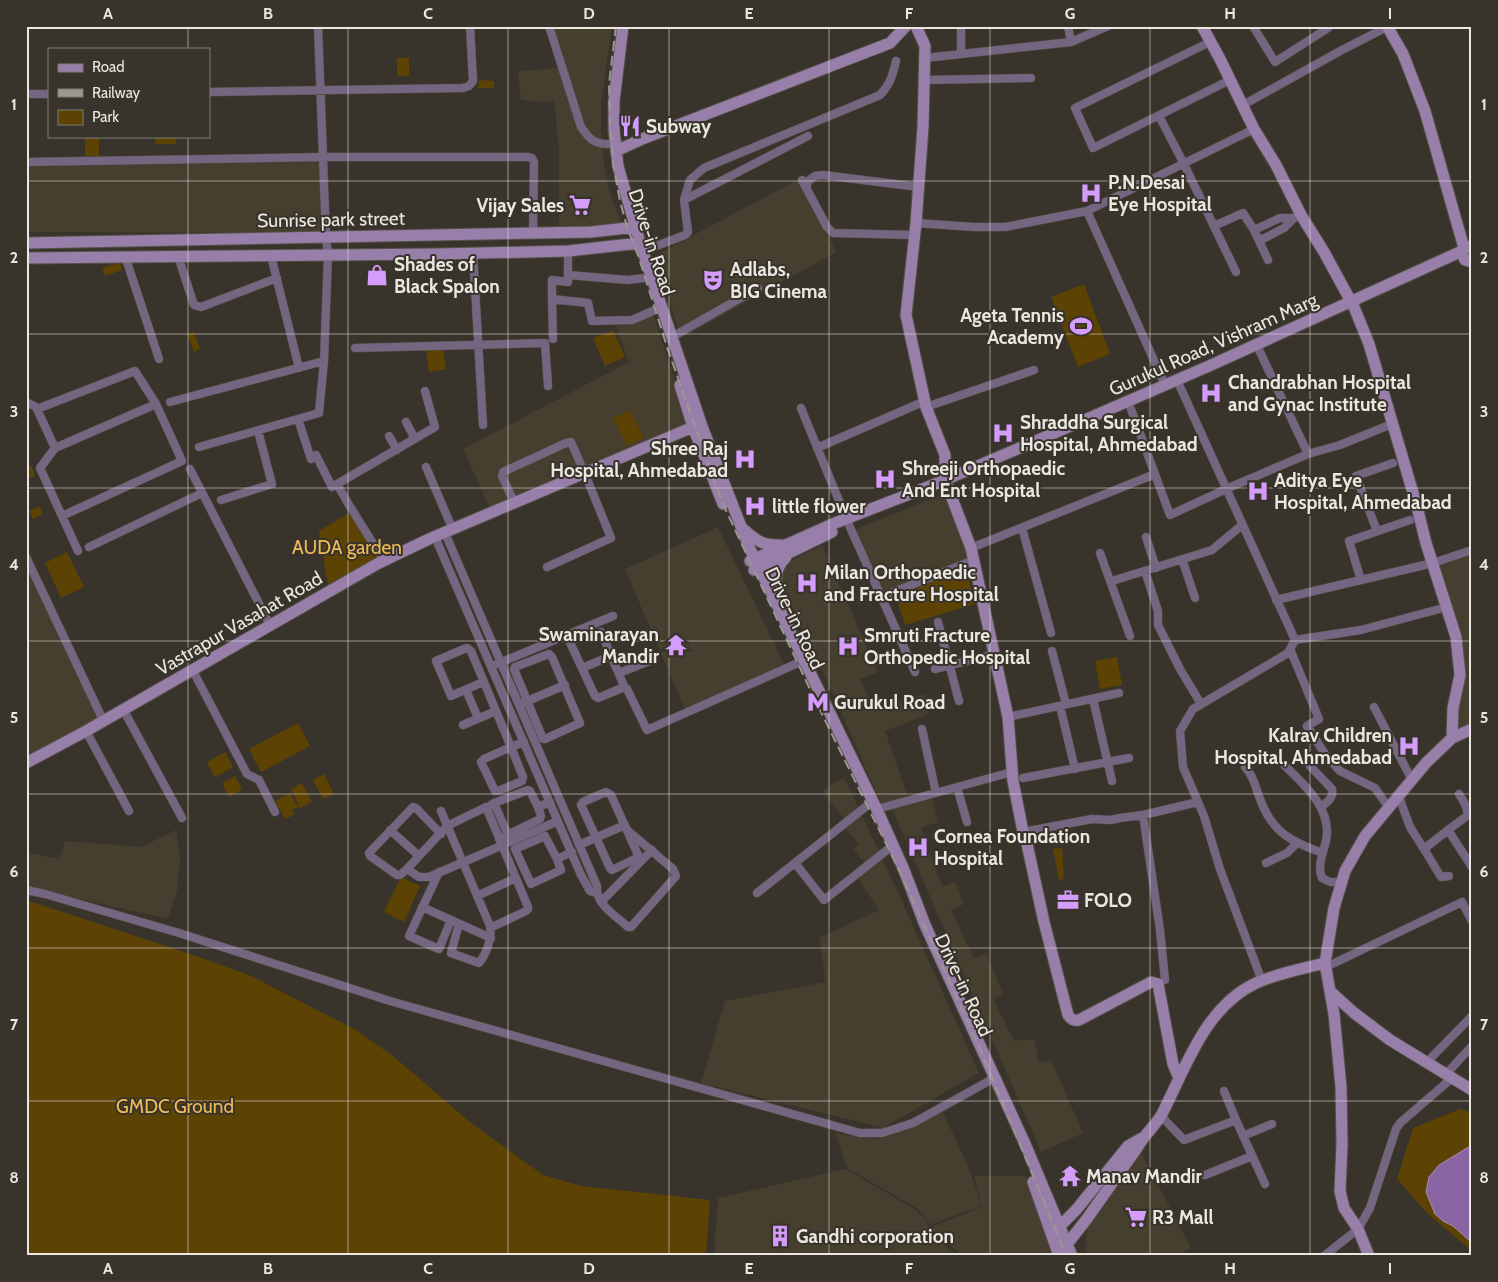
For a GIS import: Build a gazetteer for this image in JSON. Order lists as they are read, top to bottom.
{
  "streets": {
    "street": [
      "Sunrise park street",
      "Drive-in Road",
      "Gurukul Road, Vishram Marg",
      "Vastrapur Vasahat Road"
    ]
  },
  "crossings": [
    ["Sunrise park street", "Drive-in Road"],
    ["Drive-in Road", "Gurukul Road, Vishram Marg"],
    ["Drive-in Road", "Vastrapur Vasahat Road"]
  ],
  "parks": ["AUDA garden", "GMDC Ground"],
  "places": {
    "restaurant": ["Subway"],
    "hospital": [
      "P.N.Desai Eye Hospital",
      "Chandrabhan Hospital and Gynac Institute",
      "Shraddha Surgical Hospital, Ahmedabad",
      "Shree Raj Hospital, Ahmedabad",
      "Shreeji Orthopaedic And Ent Hospital",
      "Aditya Eye Hospital, Ahmedabad",
      "little flower",
      "Milan Orthopaedic and Fracture Hospital",
      "Smruti Fracture Orthopedic Hospital",
      "Kalrav Children Hospital, Ahmedabad",
      "Cornea Foundation Hospital"
    ],
    "supermarket": ["Vijay Sales", "R3 Mall"],
    "shop": ["Shades of Black Spalon"],
    "theatre": ["Adlabs, BIG Cinema"],
    "sports": ["Ageta Tennis Academy"],
    "temple": ["Swaminarayan Mandir", "Manav Mandir"],
    "metro station": ["Gurukul Road"],
    "office": ["FOLO"],
    "building": ["Gandhi corporation"]
  },
  "legend": ["Road", "Railway", "Park"],
  "grid": {
    "columns": [
      "A",
      "B",
      "C",
      "D",
      "E",
      "F",
      "G",
      "H",
      "I"
    ],
    "rows": [
      "1",
      "2",
      "3",
      "4",
      "5",
      "6",
      "7",
      "8"
    ]
  }
}
